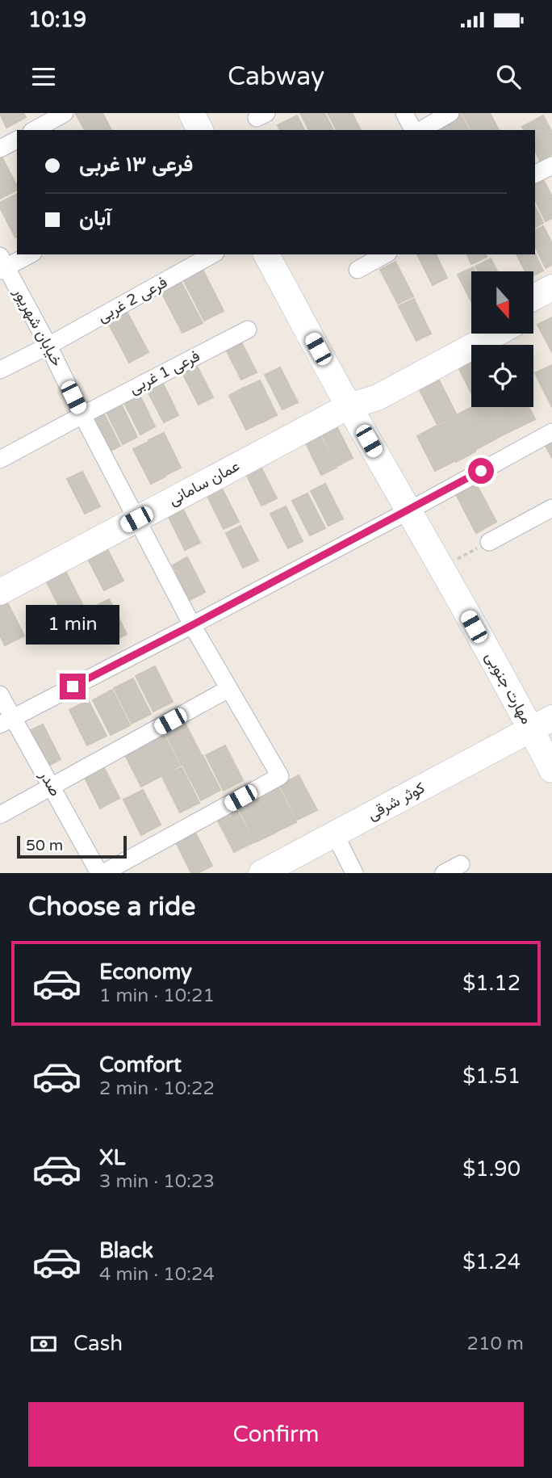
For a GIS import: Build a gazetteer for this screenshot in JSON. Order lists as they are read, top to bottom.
{
  "streets": {
    "street": [
      "فرعی 2 غربی",
      "خیابان شهریور",
      "فرعی 1 غربی",
      "عمان سامانی",
      "مهارت جنوبی",
      "صدر",
      "کوثر شرقی"
    ]
  },
  "crossings": [
    ["فرعی 2 غربی", "خیابان شهریور"],
    ["خیابان شهریور", "فرعی 1 غربی"],
    ["خیابان شهریور", "عمان سامانی"],
    ["خیابان شهریور", "صدر"],
    ["عمان سامانی", "مهارت جنوبی"],
    ["مهارت جنوبی", "کوثر شرقی"]
  ],
  "scale_bar": "50 m",
  "north": "bottom",
  "page": {
    "status": "10:19",
    "header": "Cabway",
    "banner": ["فرعی ۱۳ غربی", "آبان"],
    "bubble": "1 min",
    "scale": "50 m",
    "heading": "Choose a ride",
    "list": [
      {
        "name": "Economy",
        "note": "1 min · 10:21",
        "value": "$1.12"
      },
      {
        "name": "Comfort",
        "note": "2 min · 10:22",
        "value": "$1.51"
      },
      {
        "name": "XL",
        "note": "3 min · 10:23",
        "value": "$1.90"
      },
      {
        "name": "Black",
        "note": "4 min · 10:24",
        "value": "$1.24"
      }
    ],
    "pay": ["Cash", "210 m"],
    "buttons": "Confirm"
  }
}
